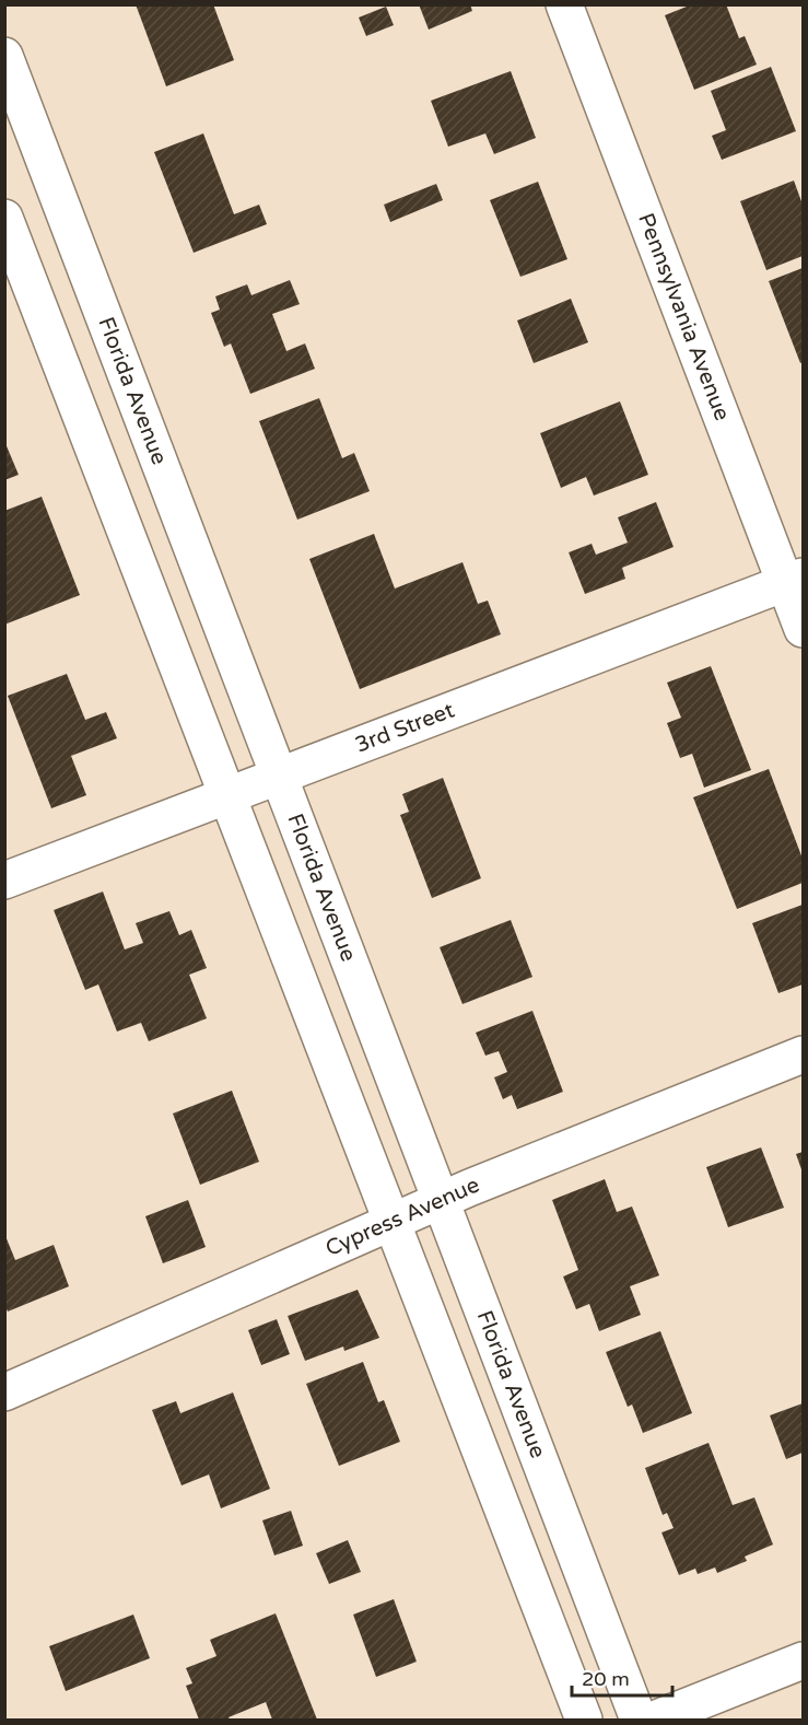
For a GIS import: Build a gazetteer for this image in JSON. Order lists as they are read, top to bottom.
{
  "streets": {
    "main road": [
      "Pennsylvania Avenue",
      "Florida Avenue",
      "3rd Street",
      "Cypress Avenue"
    ]
  },
  "crossings": [
    ["Pennsylvania Avenue", "3rd Street"],
    ["Florida Avenue", "3rd Street"],
    ["Florida Avenue", "Cypress Avenue"]
  ],
  "scale_bar": "20 m"
}
